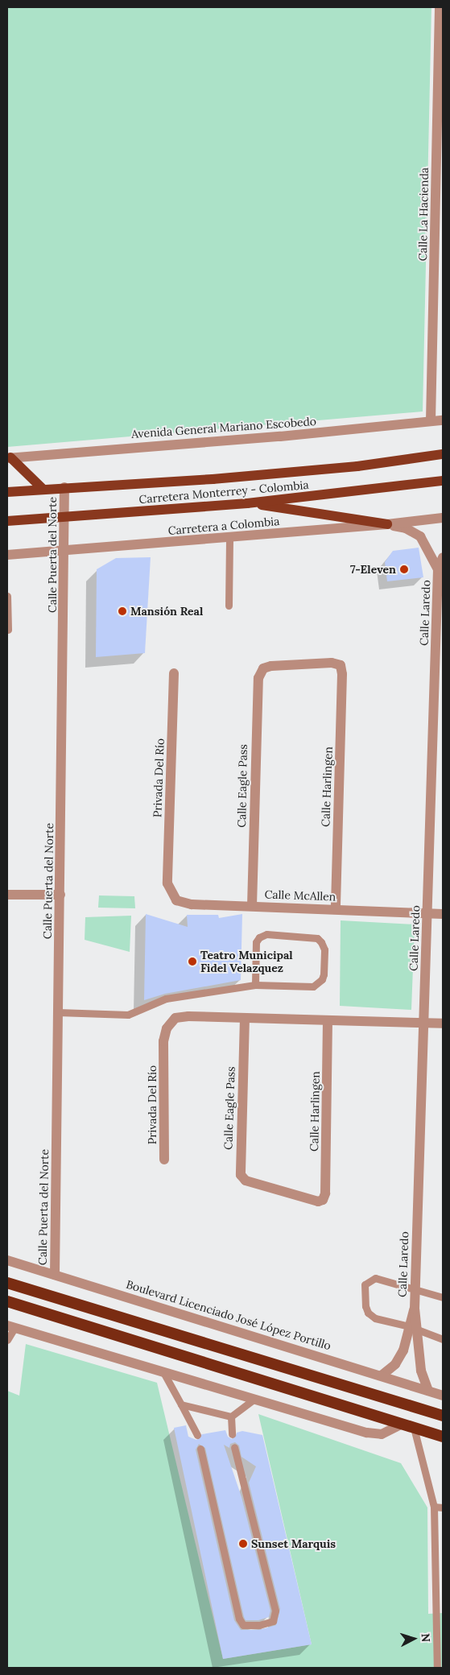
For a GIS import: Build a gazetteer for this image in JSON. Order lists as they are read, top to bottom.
{
  "streets": {
    "main road": ["Carretera Monterrey - Colombia"],
    "street": [
      "Calle La Hacienda",
      "Avenida General Mariano Escobedo",
      "Carretera a Colombia",
      "Calle Puerta del Norte",
      "Calle Laredo",
      "Privada Del Río",
      "Calle Eagle Pass",
      "Calle Harlingen",
      "Calle McAllen",
      "Boulevard Licenciado José López Portillo"
    ]
  },
  "crossings": [
    ["Calle La Hacienda", "Avenida General Mariano Escobedo"],
    ["Carretera Monterrey - Colombia", "Calle Puerta del Norte"],
    ["Carretera a Colombia", "Calle Puerta del Norte"],
    ["Carretera a Colombia", "Calle Laredo"],
    ["Calle Puerta del Norte", "Boulevard Licenciado José López Portillo"],
    ["Calle Laredo", "Calle McAllen"],
    ["Calle Laredo", "Boulevard Licenciado José López Portillo"],
    ["Privada Del Río", "Calle Eagle Pass"],
    ["Privada Del Río", "Calle McAllen"],
    ["Calle Eagle Pass", "Calle Harlingen"],
    ["Calle Eagle Pass", "Calle McAllen"],
    ["Calle Harlingen", "Calle McAllen"]
  ],
  "places": [
    "7-Eleven",
    "Mansión Real",
    "Teatro Municipal Fidel Velazquez",
    "Sunset Marquis"
  ],
  "north": "right"
}
